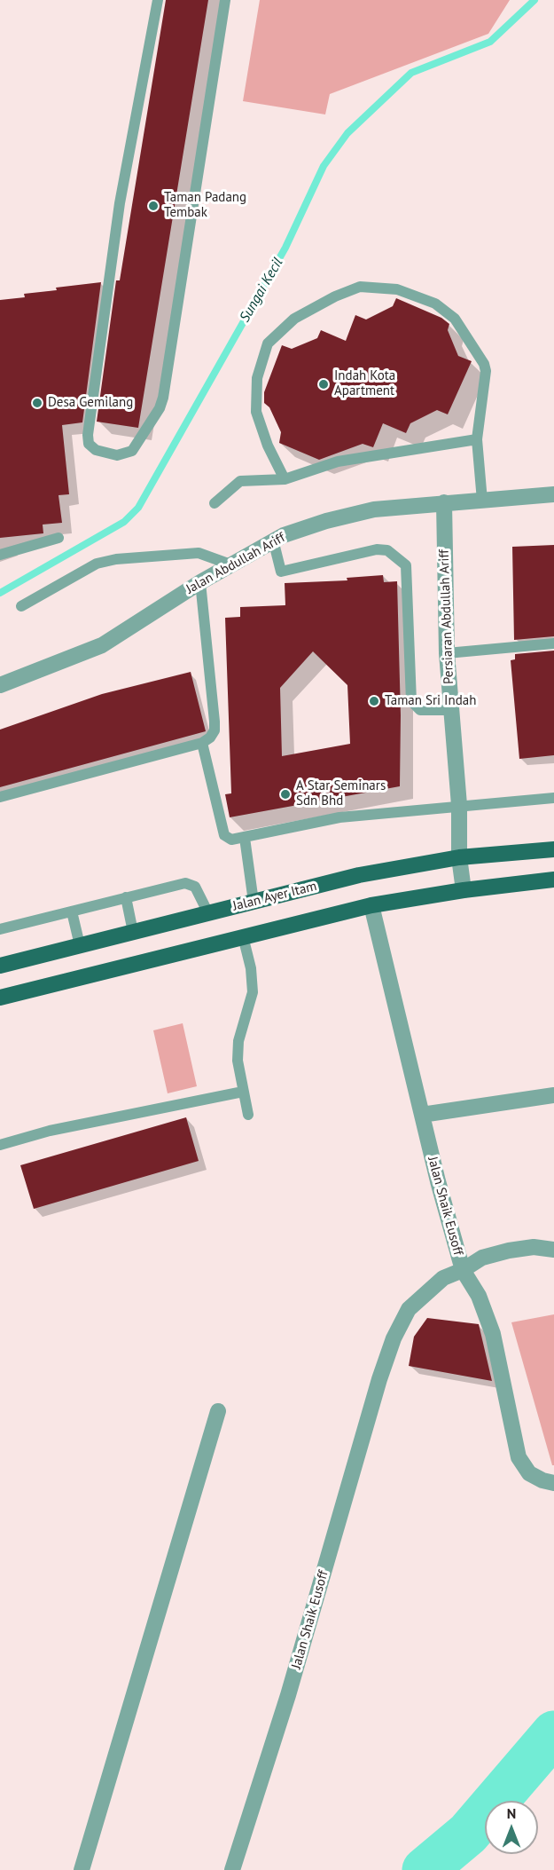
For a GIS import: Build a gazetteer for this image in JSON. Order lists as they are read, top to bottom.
{
  "streets": {
    "main road": ["Jalan Ayer Itam"],
    "street": ["Jalan Abdullah Ariff", "Persiaran Abdullah Ariff", "Jalan Shaik Eusoff"]
  },
  "crossings": [
    ["Jalan Abdullah Ariff", "Persiaran Abdullah Ariff"],
    ["Persiaran Abdullah Ariff", "Jalan Ayer Itam"]
  ],
  "water": ["Sungai Kecil"],
  "places": [
    "Taman Padang Tembak",
    "Indah Kota Apartment",
    "Desa Gemilang",
    "Taman Sri Indah",
    "A Star Seminars Sdn Bhd"
  ],
  "north": "top"
}
